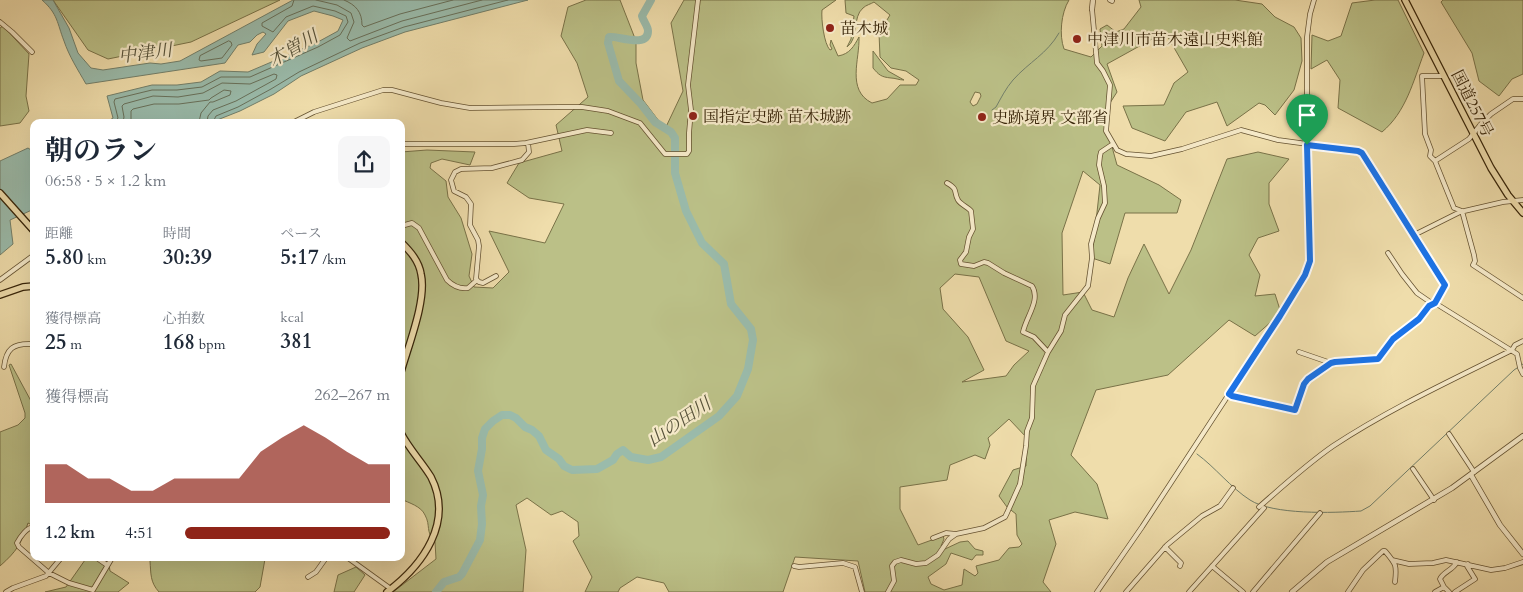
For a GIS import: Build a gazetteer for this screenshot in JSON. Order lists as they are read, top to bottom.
{
  "streets": {
    "main road": ["国道257号"]
  },
  "water": ["木曽川", "中津川", "山の田川"],
  "places": [
    "苗木城",
    "中津川市苗木遠山史料館",
    "国指定史跡 苗木城跡",
    "史跡境界 文部省"
  ],
  "page": {
    "heading": ["朝のラン", "06:58 · 5 × 1.2 km"],
    "stats": [
      ["距離", "5.80 km"],
      ["時間", "30:39"],
      ["ペース", "5:17 /km"],
      ["獲得標高", "25 m"],
      ["心拍数", "168 bpm"],
      ["kcal", "381"]
    ],
    "chart": ["獲得標高", "262–267 m"],
    "list": [
      {
        "name": "1.2 km",
        "note": "4:51"
      }
    ]
  }
}
